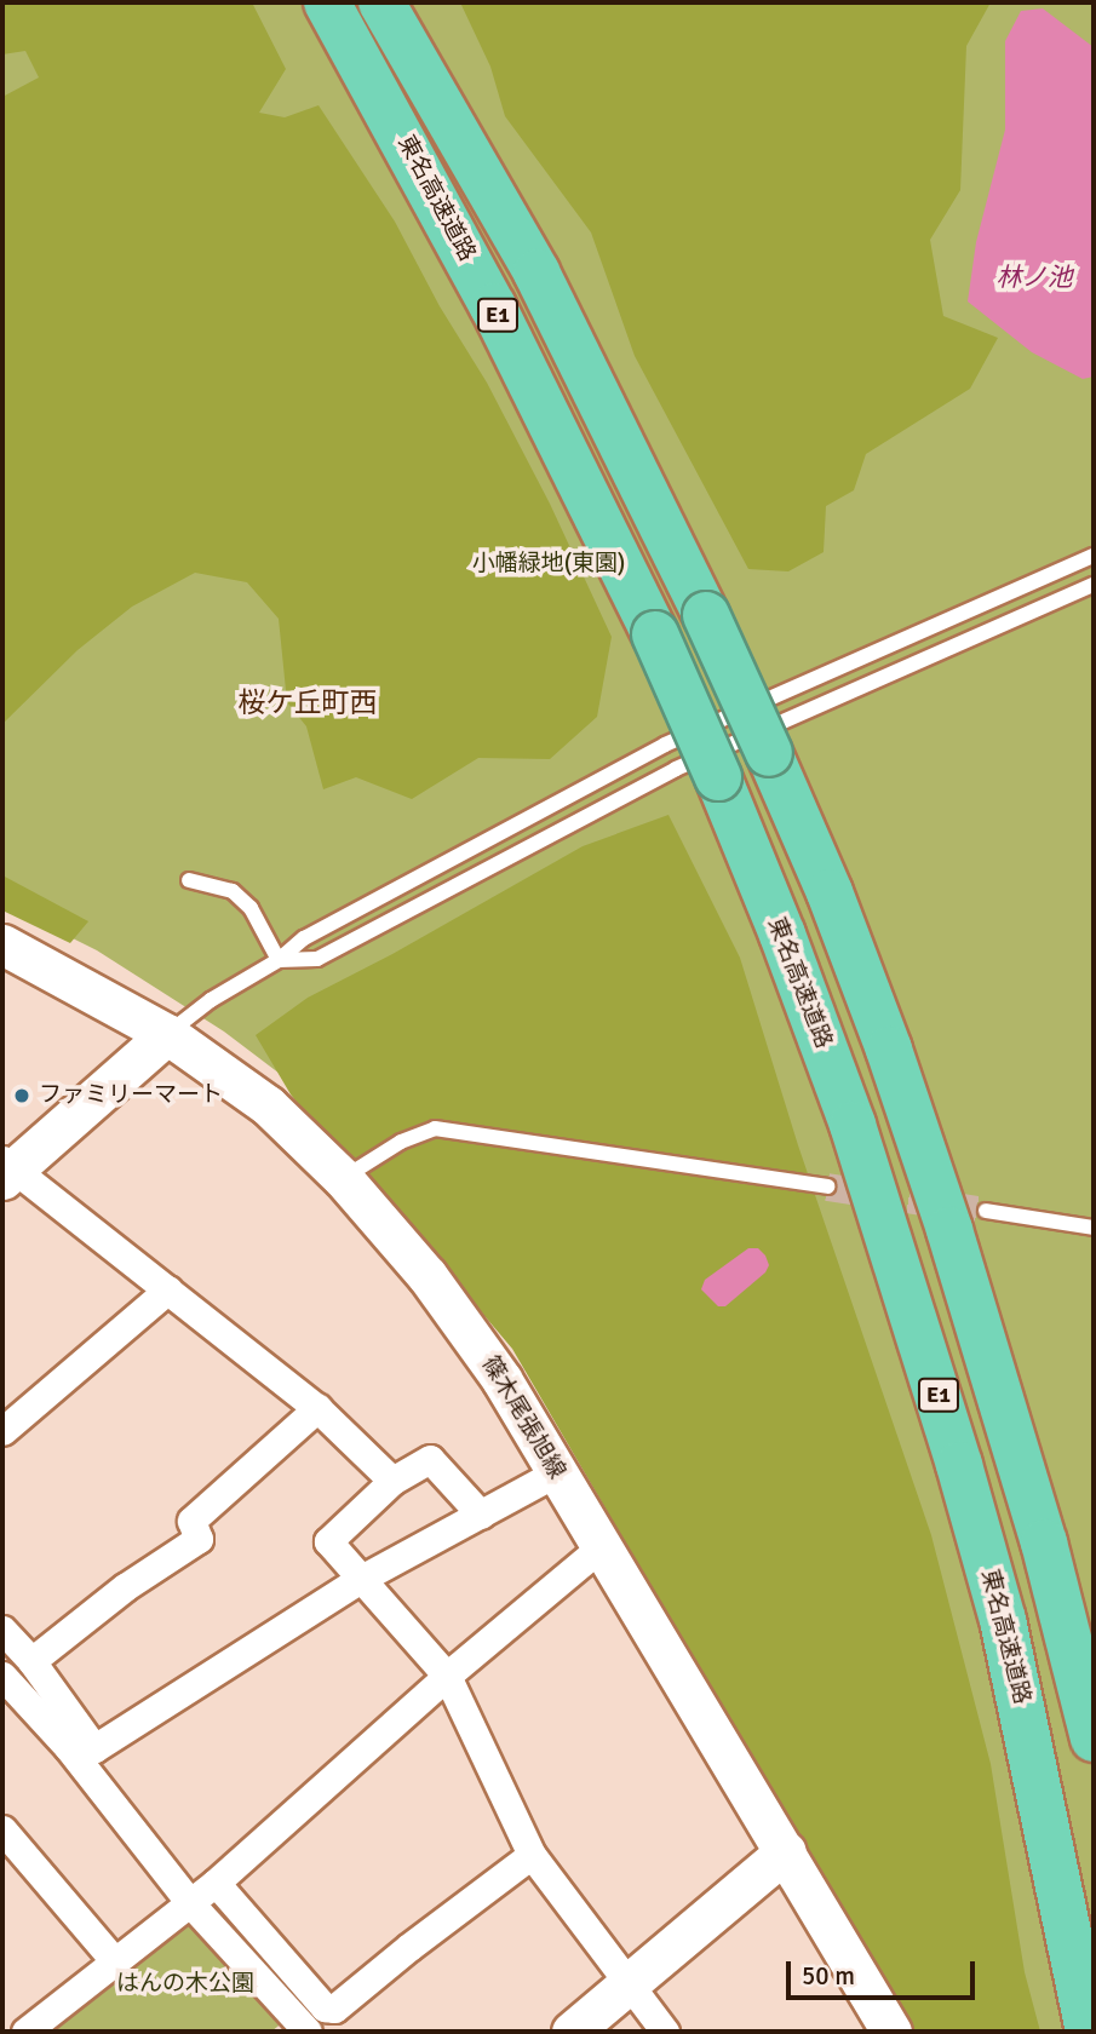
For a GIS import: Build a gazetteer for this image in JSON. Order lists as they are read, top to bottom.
{
  "streets": {
    "highway": ["東名高速道路", "E1"],
    "main road": ["篠木尾張旭線"]
  },
  "districts": ["桜ケ丘町西"],
  "water": ["林ノ池"],
  "parks": ["小幡緑地(東園)", "はんの木公園"],
  "places": ["ファミリーマート"],
  "scale_bar": "50 m"
}
